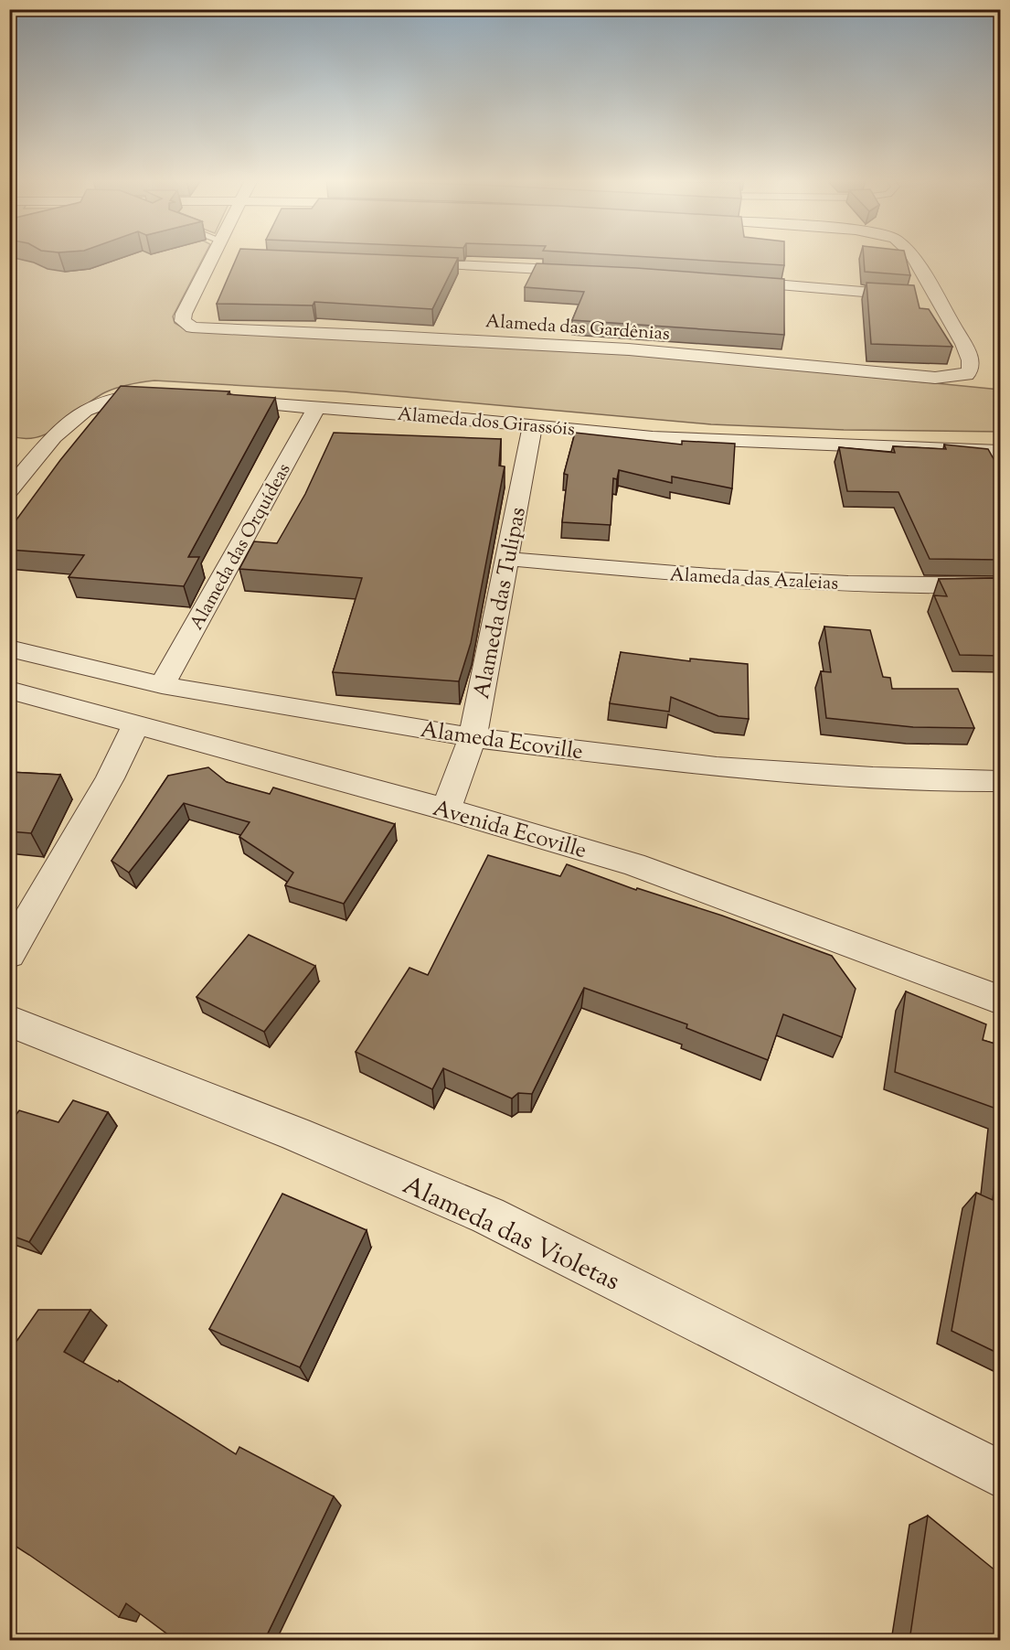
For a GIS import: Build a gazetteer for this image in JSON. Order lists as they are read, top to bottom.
{
  "streets": {
    "street": [
      "Alameda das Gardênias",
      "Alameda dos Girassóis",
      "Alameda das Orquídeas",
      "Alameda das Azaleias",
      "Alameda das Tulipas",
      "Alameda Ecoville",
      "Avenida Ecoville",
      "Alameda das Violetas"
    ]
  },
  "crossings": [
    ["Alameda dos Girassóis", "Alameda das Orquídeas"],
    ["Alameda dos Girassóis", "Alameda das Tulipas"],
    ["Alameda das Orquídeas", "Alameda Ecoville"],
    ["Alameda das Azaleias", "Alameda das Tulipas"],
    ["Alameda das Tulipas", "Alameda Ecoville"],
    ["Alameda das Tulipas", "Avenida Ecoville"]
  ]
}
